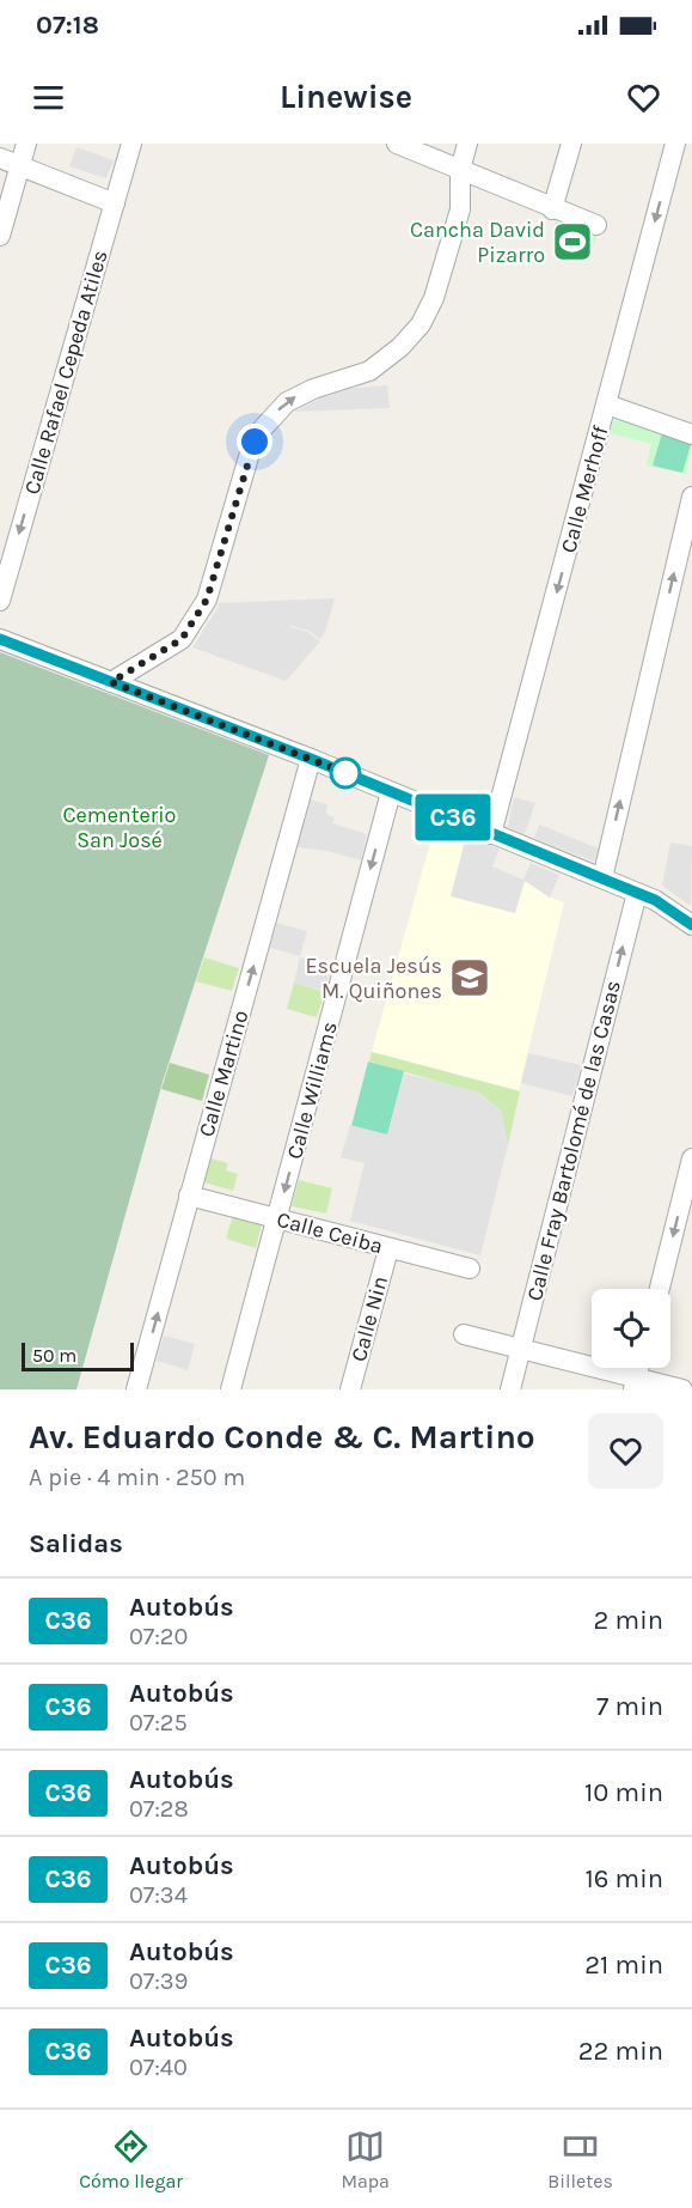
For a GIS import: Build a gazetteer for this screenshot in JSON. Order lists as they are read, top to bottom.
{
  "streets": {
    "street": [
      "Calle Rafael Cepeda Atiles",
      "Calle Merhoff",
      "Calle Martino",
      "Calle Williams",
      "Calle Fray Bartolomé de las Casas",
      "Calle Ceiba",
      "Calle Nin"
    ]
  },
  "crossings": [
    ["Calle Martino", "Calle Ceiba"],
    ["Calle Williams", "Calle Ceiba"],
    ["Calle Ceiba", "Calle Nin"]
  ],
  "one_way": [
    "Calle Rafael Cepeda Atiles",
    "Calle Martino",
    "Calle Williams",
    "Calle Fray Bartolomé de las Casas"
  ],
  "parks": ["Cementerio San José"],
  "places": {
    "sports": ["Cancha David Pizarro"],
    "school or university": ["Escuela Jesús M. Quiñones"]
  },
  "lines": ["bus line C36"],
  "scale_bar": "50 m",
  "page": {
    "status": "07:18",
    "header": "Linewise",
    "on_map": "C36",
    "scale": "50 m",
    "heading": [
      ["Av. Eduardo Conde & C. Martino", "A pie · 4 min · 250 m"],
      "Salidas"
    ],
    "list": [
      {
        "mark": "C36",
        "name": "Autobús",
        "note": "07:20",
        "value": "2 min"
      },
      {
        "mark": "C36",
        "name": "Autobús",
        "note": "07:25",
        "value": "7 min"
      },
      {
        "mark": "C36",
        "name": "Autobús",
        "note": "07:28",
        "value": "10 min"
      },
      {
        "mark": "C36",
        "name": "Autobús",
        "note": "07:34",
        "value": "16 min"
      },
      {
        "mark": "C36",
        "name": "Autobús",
        "note": "07:39",
        "value": "21 min"
      },
      {
        "mark": "C36",
        "name": "Autobús",
        "note": "07:40",
        "value": "22 min"
      }
    ],
    "tabs": ["Cómo llegar", "Mapa", "Billetes"]
  }
}
